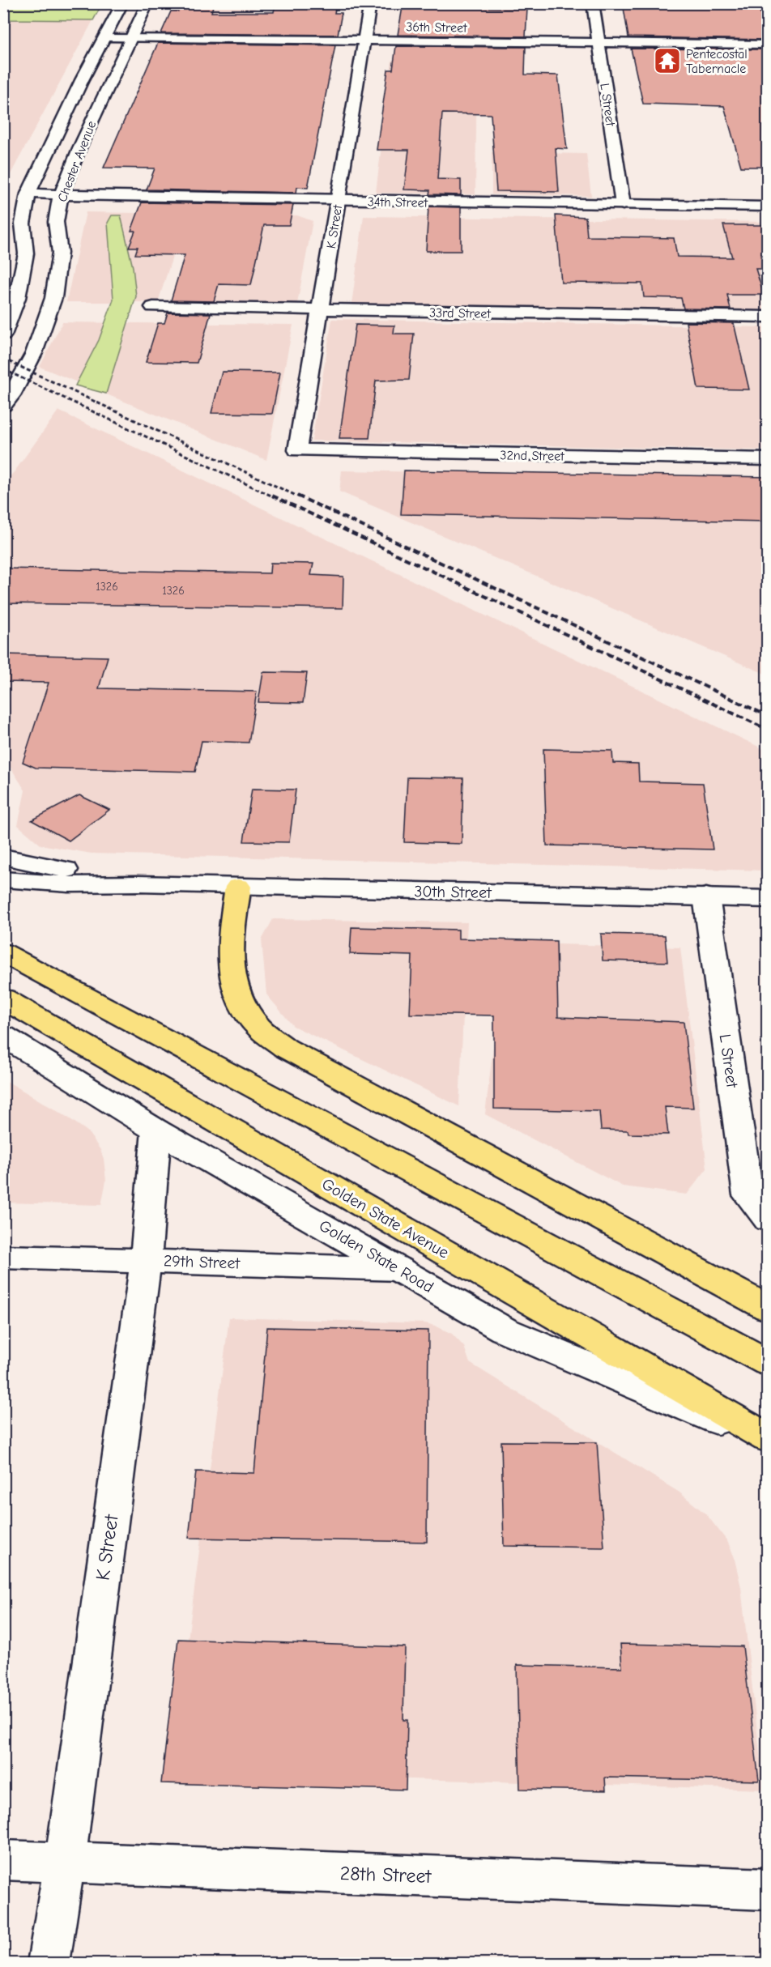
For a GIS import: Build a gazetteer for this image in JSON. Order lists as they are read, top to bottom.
{
  "streets": {
    "highway": ["Golden State Avenue"],
    "street": [
      "36th Street",
      "L Street",
      "Chester Avenue",
      "34th Street",
      "K Street",
      "33rd Street",
      "32nd Street",
      "30th Street",
      "Golden State Road",
      "29th Street",
      "28th Street"
    ]
  },
  "crossings": [
    ["36th Street", "L Street"],
    ["36th Street", "Chester Avenue"],
    ["36th Street", "K Street"],
    ["L Street", "34th Street"],
    ["L Street", "30th Street"],
    ["Chester Avenue", "34th Street"],
    ["34th Street", "K Street"],
    ["K Street", "33rd Street"],
    ["K Street", "32nd Street"],
    ["K Street", "Golden State Road"],
    ["K Street", "29th Street"],
    ["K Street", "28th Street"],
    ["Golden State Avenue", "Golden State Road"],
    ["Golden State Road", "29th Street"]
  ],
  "places": {
    "temple": ["Pentecostal Tabernacle"]
  },
  "house_numbers": ["1326", "1326"]
}
